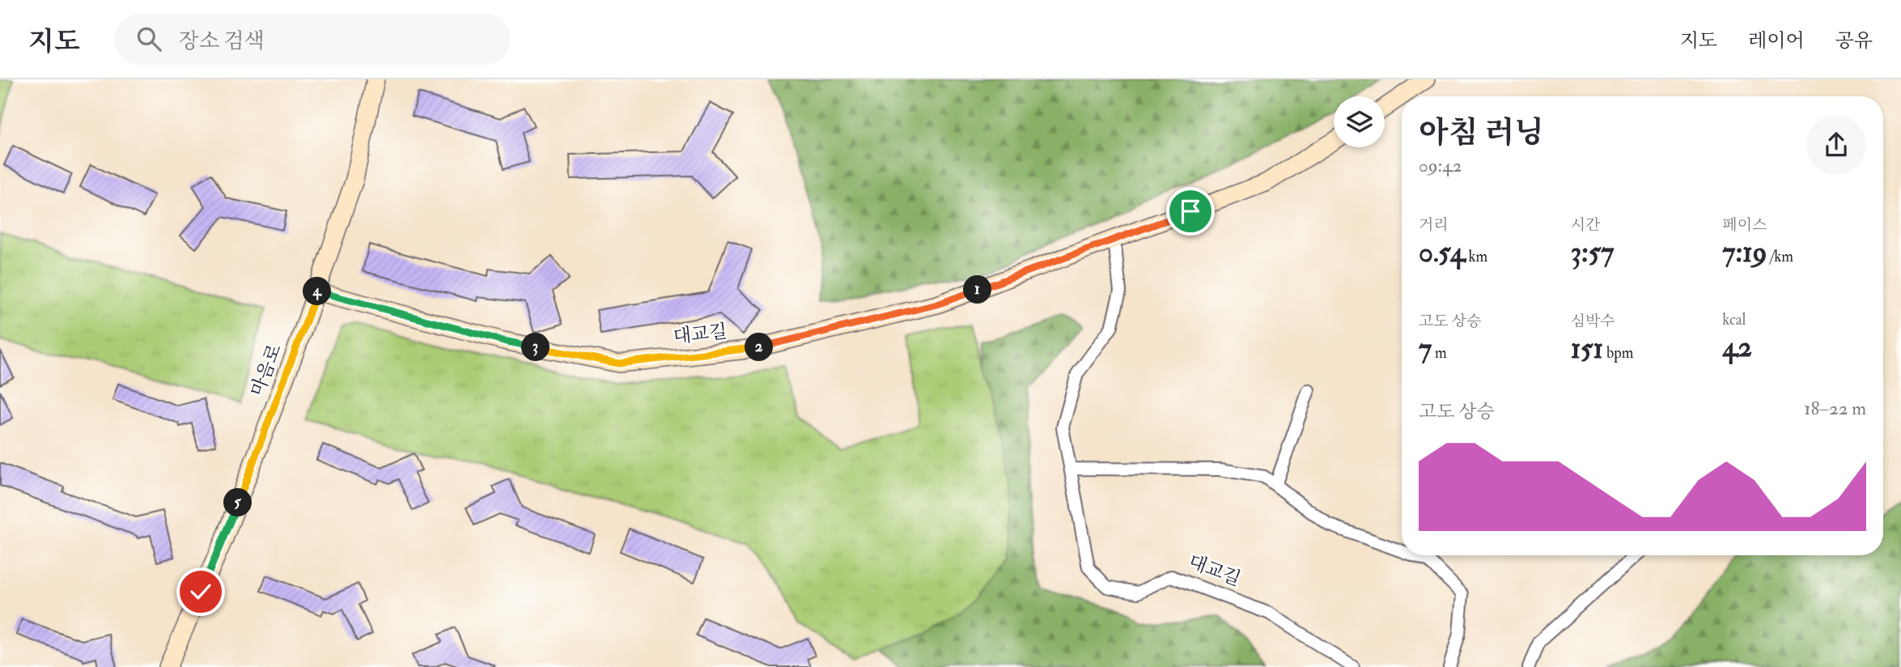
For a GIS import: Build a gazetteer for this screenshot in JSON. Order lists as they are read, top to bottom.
{
  "streets": {
    "street": ["대교길", "마음로"]
  },
  "crossings": [
    ["대교길", "마음로"]
  ],
  "page": {
    "header": "지도",
    "search": "장소 검색",
    "nav": ["지도", "레이어", "공유"],
    "heading": ["아침 러닝", "09:42"],
    "stats": [
      ["거리", "0.54 km"],
      ["시간", "3:57"],
      ["페이스", "7:19 /km"],
      ["고도 상승", "7 m"],
      ["심박수", "151 bpm"],
      ["kcal", "42"]
    ],
    "pins": [
      "1",
      "4",
      "2",
      "3",
      "5"
    ],
    "chart": ["고도 상승", "18–22 m"]
  }
}
